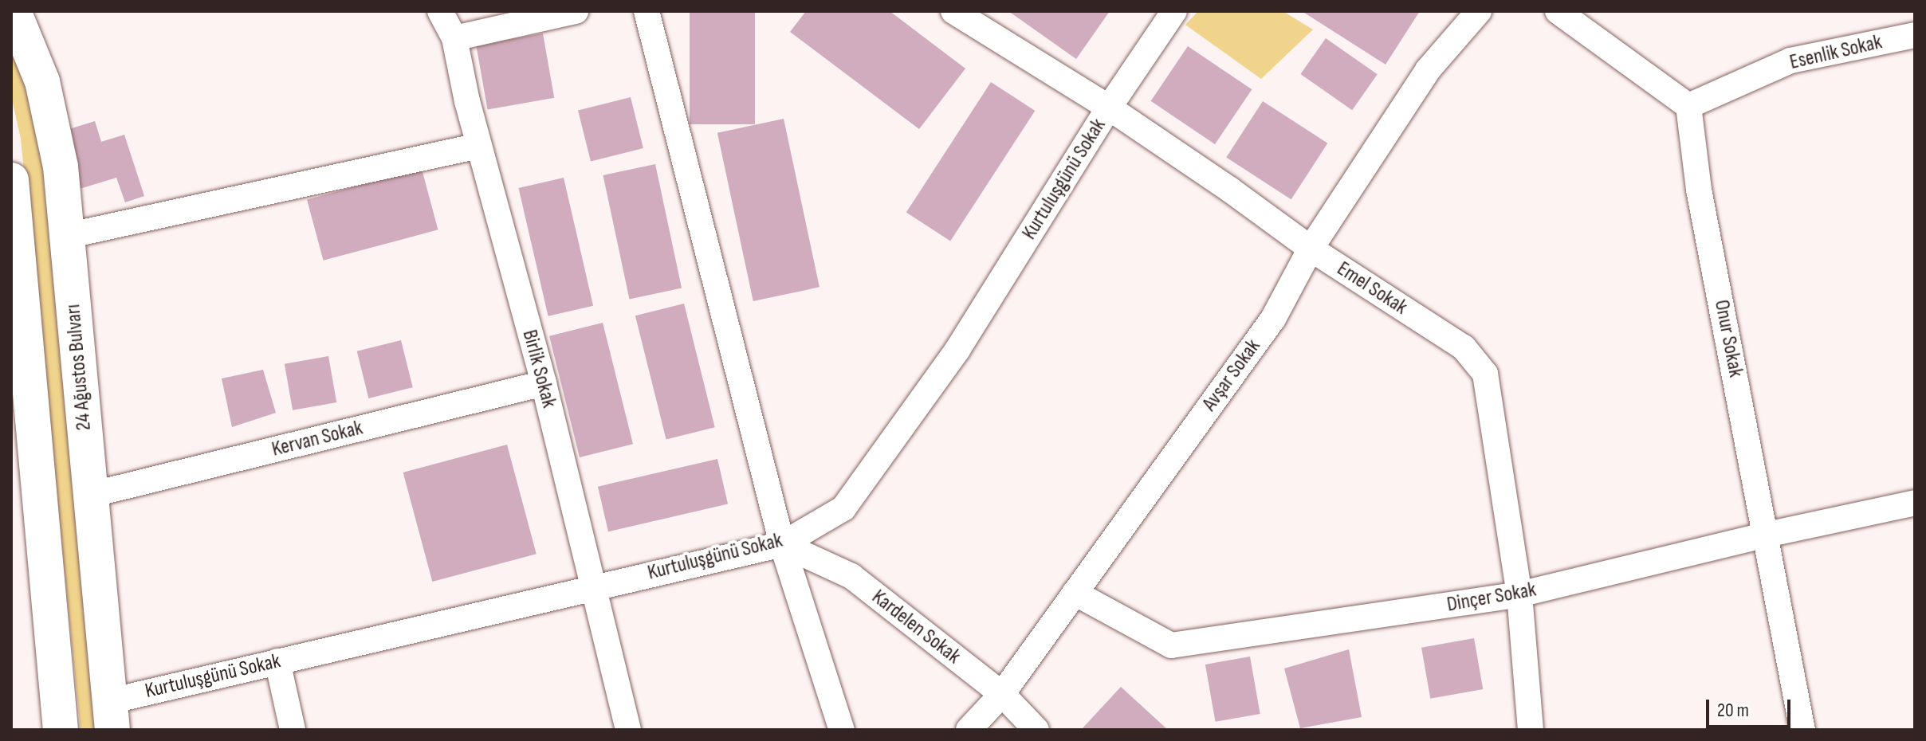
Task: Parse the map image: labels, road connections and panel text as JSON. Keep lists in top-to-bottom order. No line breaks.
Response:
{"streets":{"main road":["24 Ağustos Bulvarı"],"street":["Esenlik Sokak","Kurtuluşgünü Sokak","Emel Sokak","Onur Sokak","Birlik Sokak","Avşar Sokak","Kervan Sokak","Dinçer Sokak","Kardelen Sokak"]},"crossings":[["Esenlik Sokak","Onur Sokak"],["Kurtuluşgünü Sokak","Emel Sokak"],["Kurtuluşgünü Sokak","24 Ağustos Bulvarı"],["Kurtuluşgünü Sokak","Birlik Sokak"],["Kurtuluşgünü Sokak","Kardelen Sokak"],["Emel Sokak","Avşar Sokak"],["Emel Sokak","Dinçer Sokak"],["Onur Sokak","Dinçer Sokak"],["24 Ağustos Bulvarı","Kervan Sokak"],["Birlik Sokak","Kervan Sokak"],["Avşar Sokak","Dinçer Sokak"],["Avşar Sokak","Kardelen Sokak"]],"scale_bar":"20 m"}
